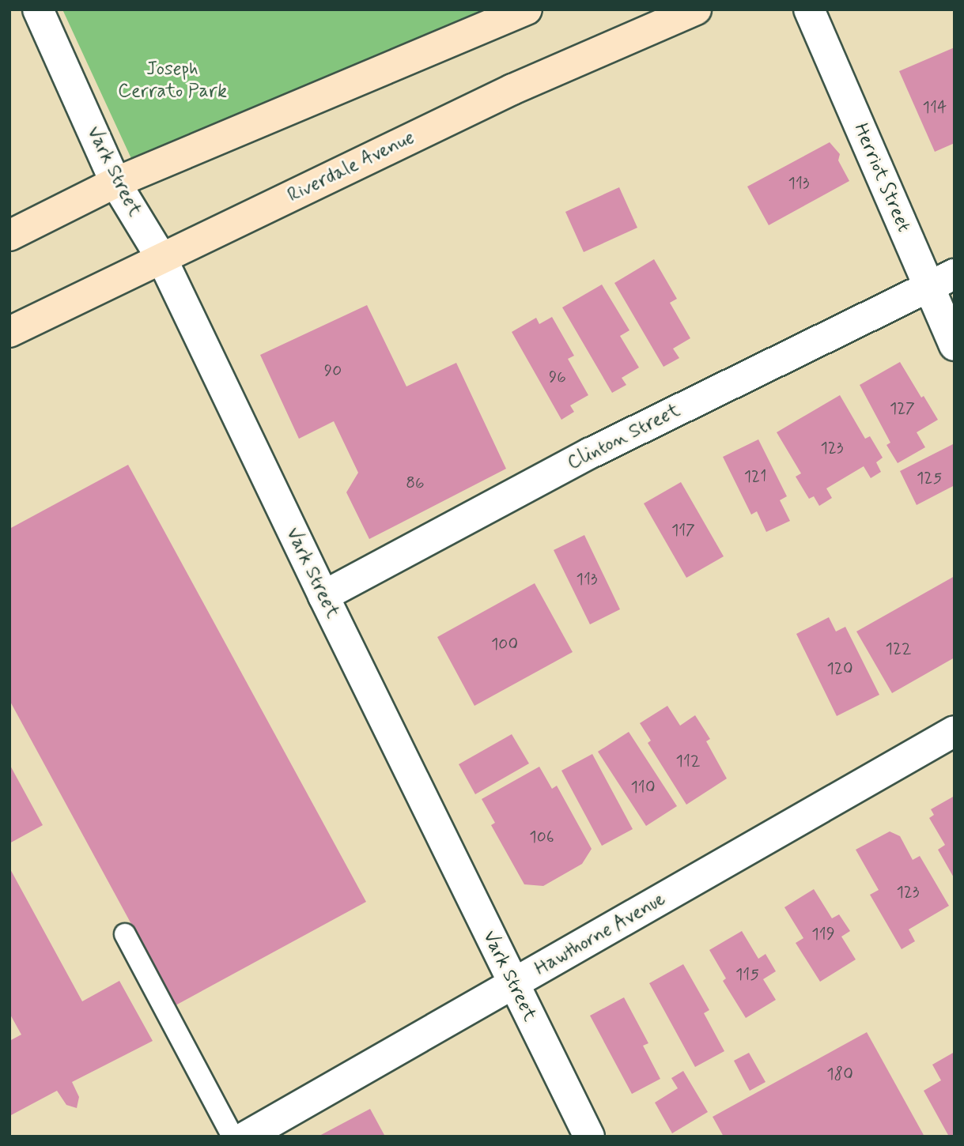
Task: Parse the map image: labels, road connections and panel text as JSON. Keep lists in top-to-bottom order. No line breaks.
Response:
{"streets":{"main road":["Riverdale Avenue"],"street":["Vark Street","Herriot Street","Clinton Street","Hawthorne Avenue"]},"crossings":[["Riverdale Avenue","Vark Street"],["Vark Street","Clinton Street"],["Vark Street","Hawthorne Avenue"],["Herriot Street","Clinton Street"]],"parks":["Joseph Cerrato Park"],"house_numbers":["114","113","90","96","127","123","121","125","86","117","113","100","122","120","112","110","106","123","119","115","180"]}
